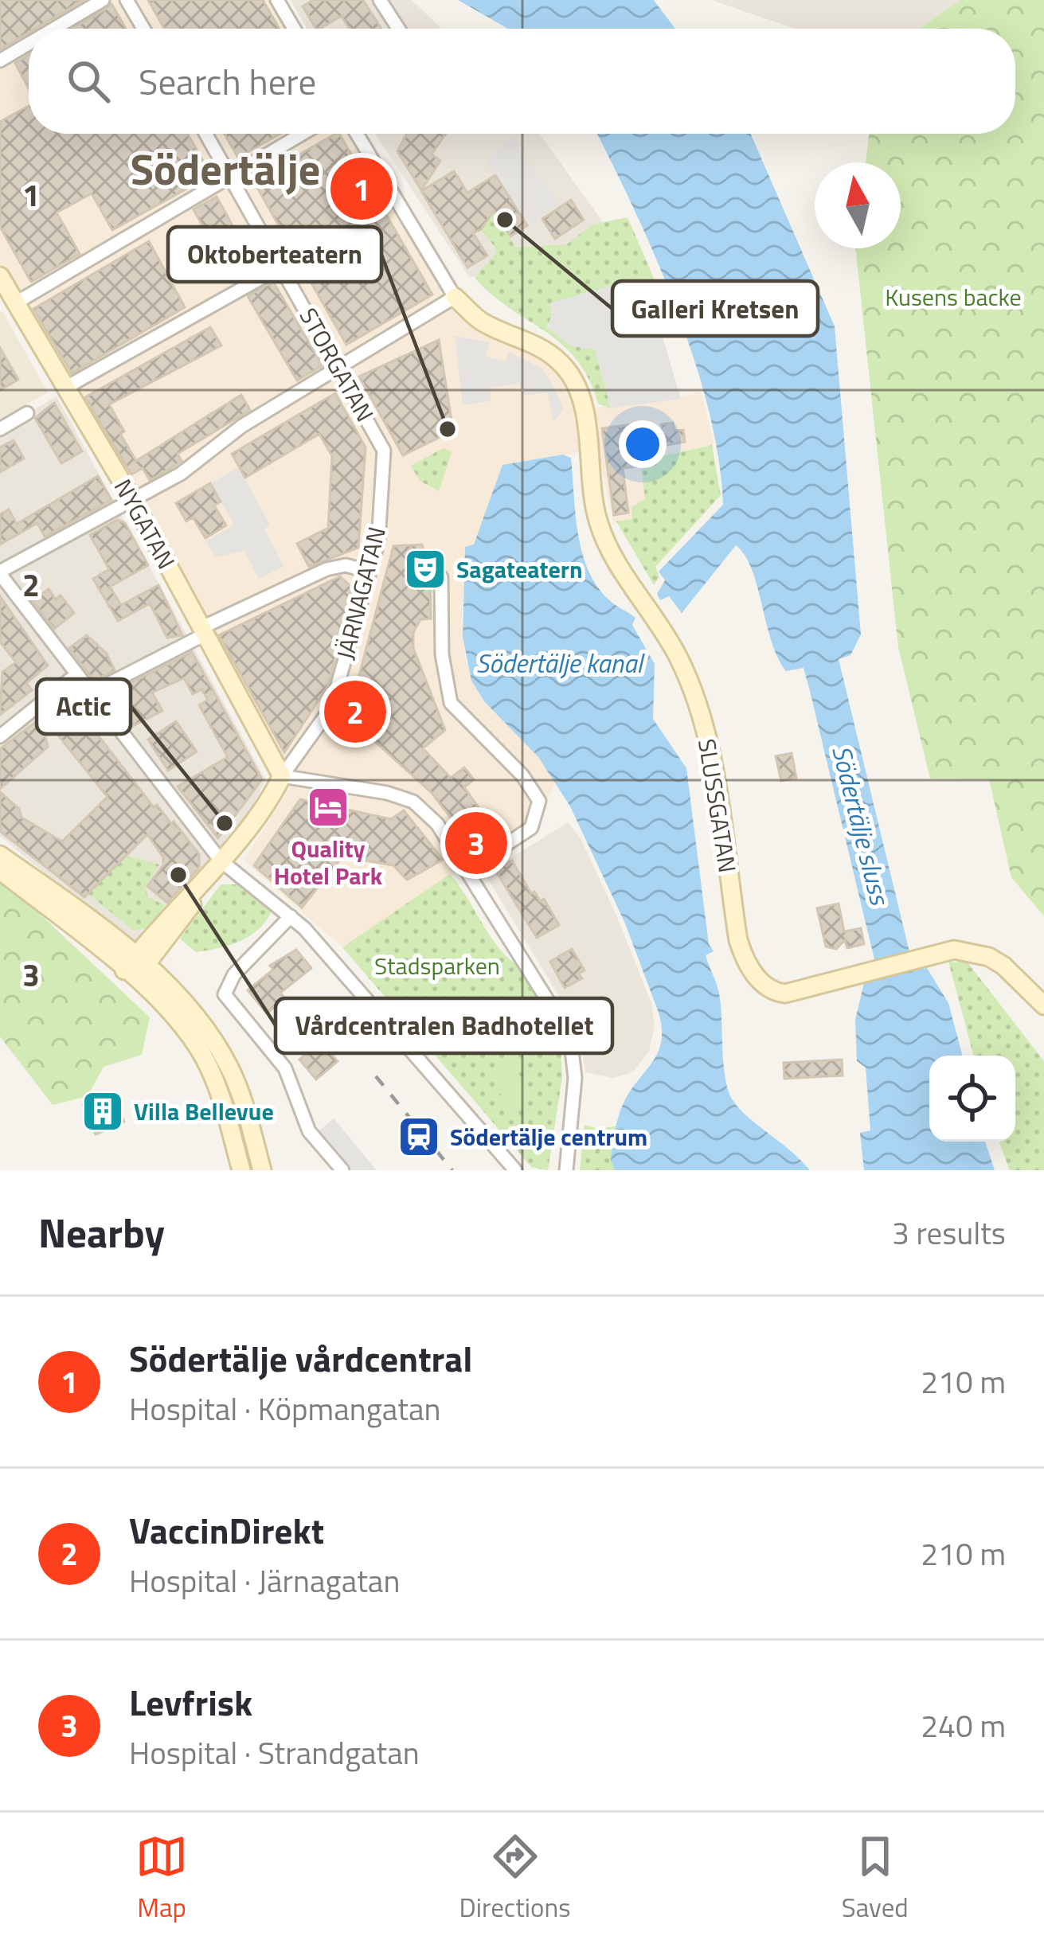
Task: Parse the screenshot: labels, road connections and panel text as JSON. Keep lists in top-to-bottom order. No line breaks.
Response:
{"streets":{"street":["STORGATAN","NYGATAN","JÄRNAGATAN","SLUSSGATAN"]},"crossings":[["STORGATAN","JÄRNAGATAN"],["NYGATAN","JÄRNAGATAN"]],"districts":["Södertälje"],"water":["Södertälje kanal","Södertälje sluss"],"parks":["Kusens backe","Stadsparken"],"places":{"other":["Galleri Kretsen","Oktoberteatern","Actic","Vårdcentralen Badhotellet"],"theatre":["Sagateatern"],"hotel":["Quality Hotel Park"],"building":["Villa Bellevue"],"station":["Södertälje centrum"]},"north":"top","page":{"search":"Search here","pins":["1","2","3"],"heading":["Nearby","3 results"],"list":[{"mark":"1","name":"Södertälje vårdcentral","note":"Hospital · Köpmangatan","value":"210 m"},{"mark":"2","name":"VaccinDirekt","note":"Hospital · Järnagatan","value":"210 m"},{"mark":"3","name":"Levfrisk","note":"Hospital · Strandgatan","value":"240 m"}],"nav":["Map","Directions","Saved"]},"grid":{"rows":["1","2","3"]}}
